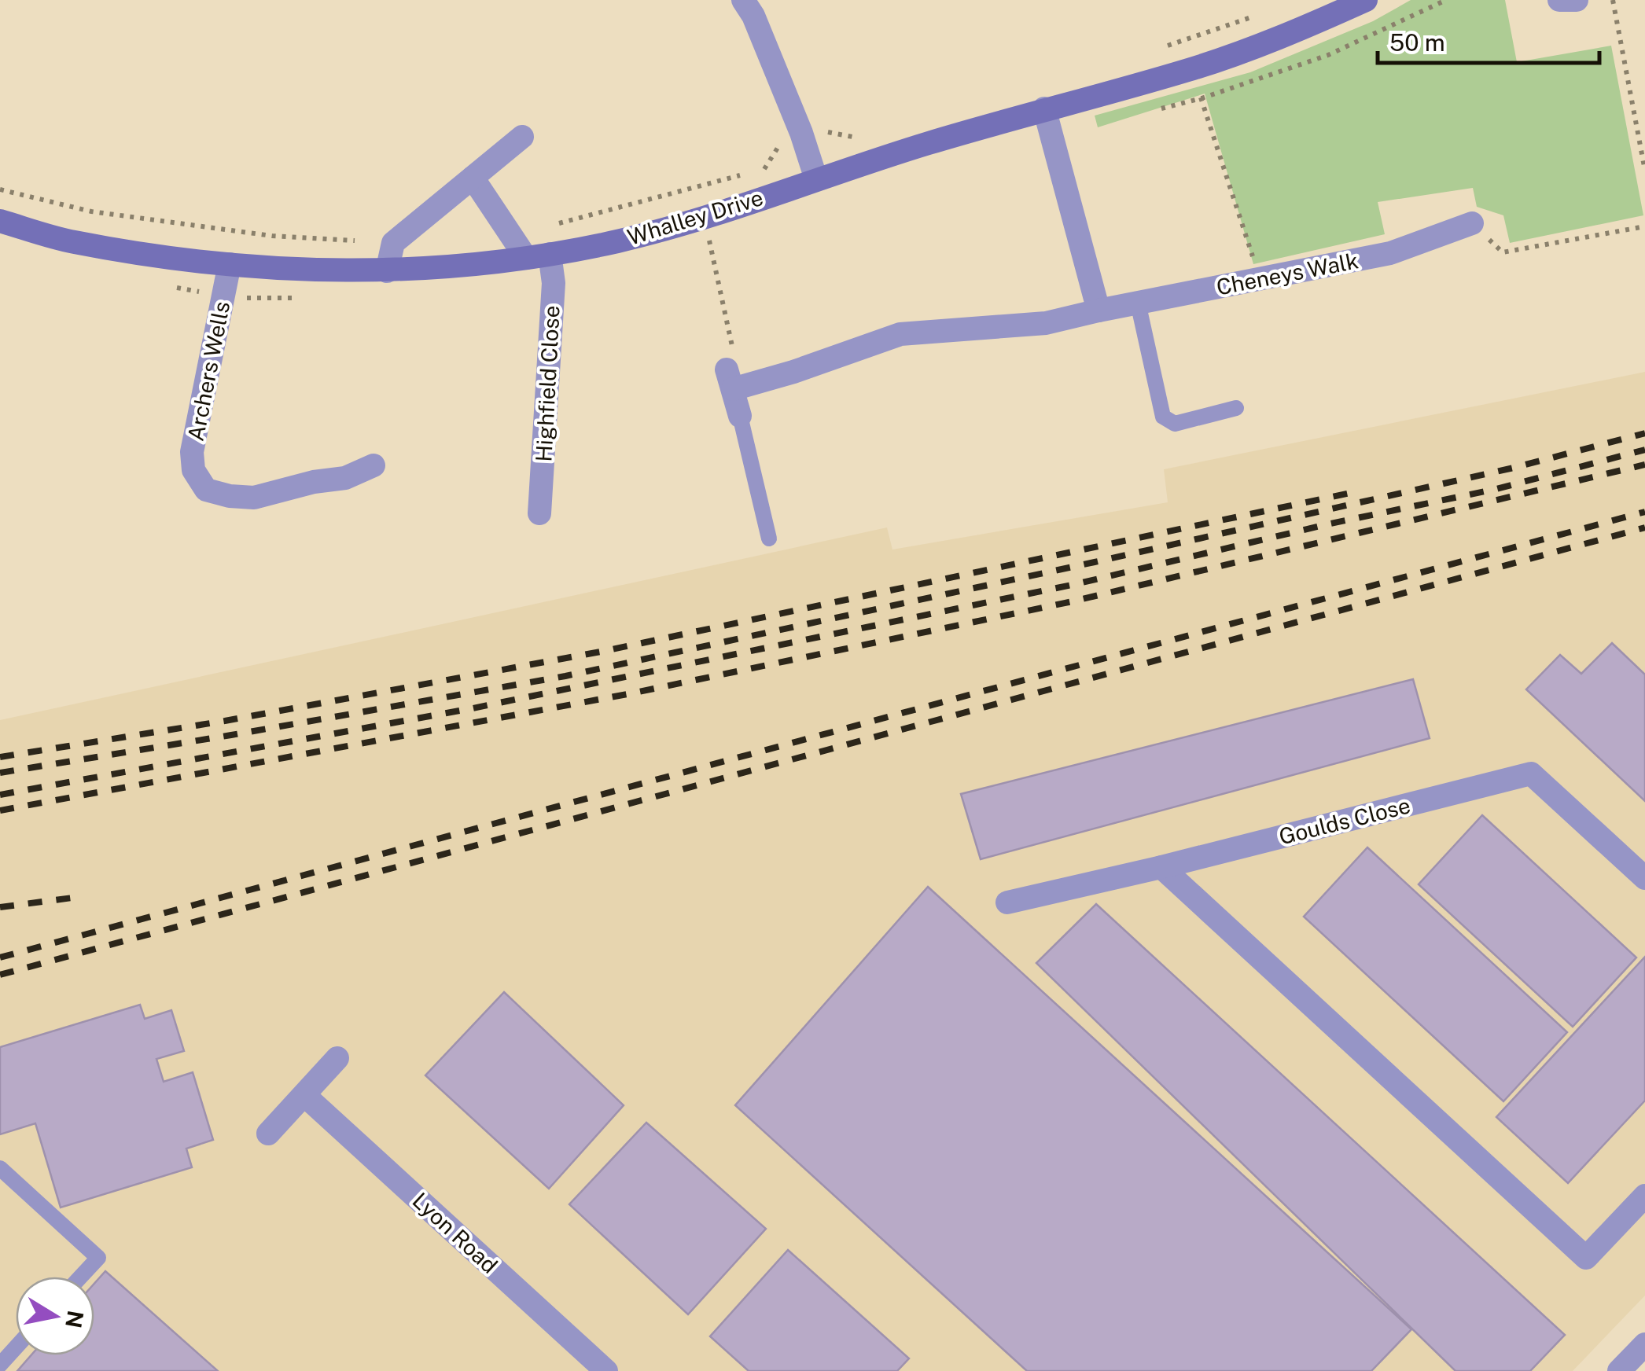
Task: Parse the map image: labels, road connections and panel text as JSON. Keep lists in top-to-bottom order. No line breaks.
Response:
{"streets":{"street":["Whalley Drive","Cheneys Walk","Archers Wells","Highfield Close","Goulds Close","Lyon Road"]},"crossings":[["Whalley Drive","Archers Wells"],["Whalley Drive","Highfield Close"]],"scale_bar":"50 m","north":"right"}
